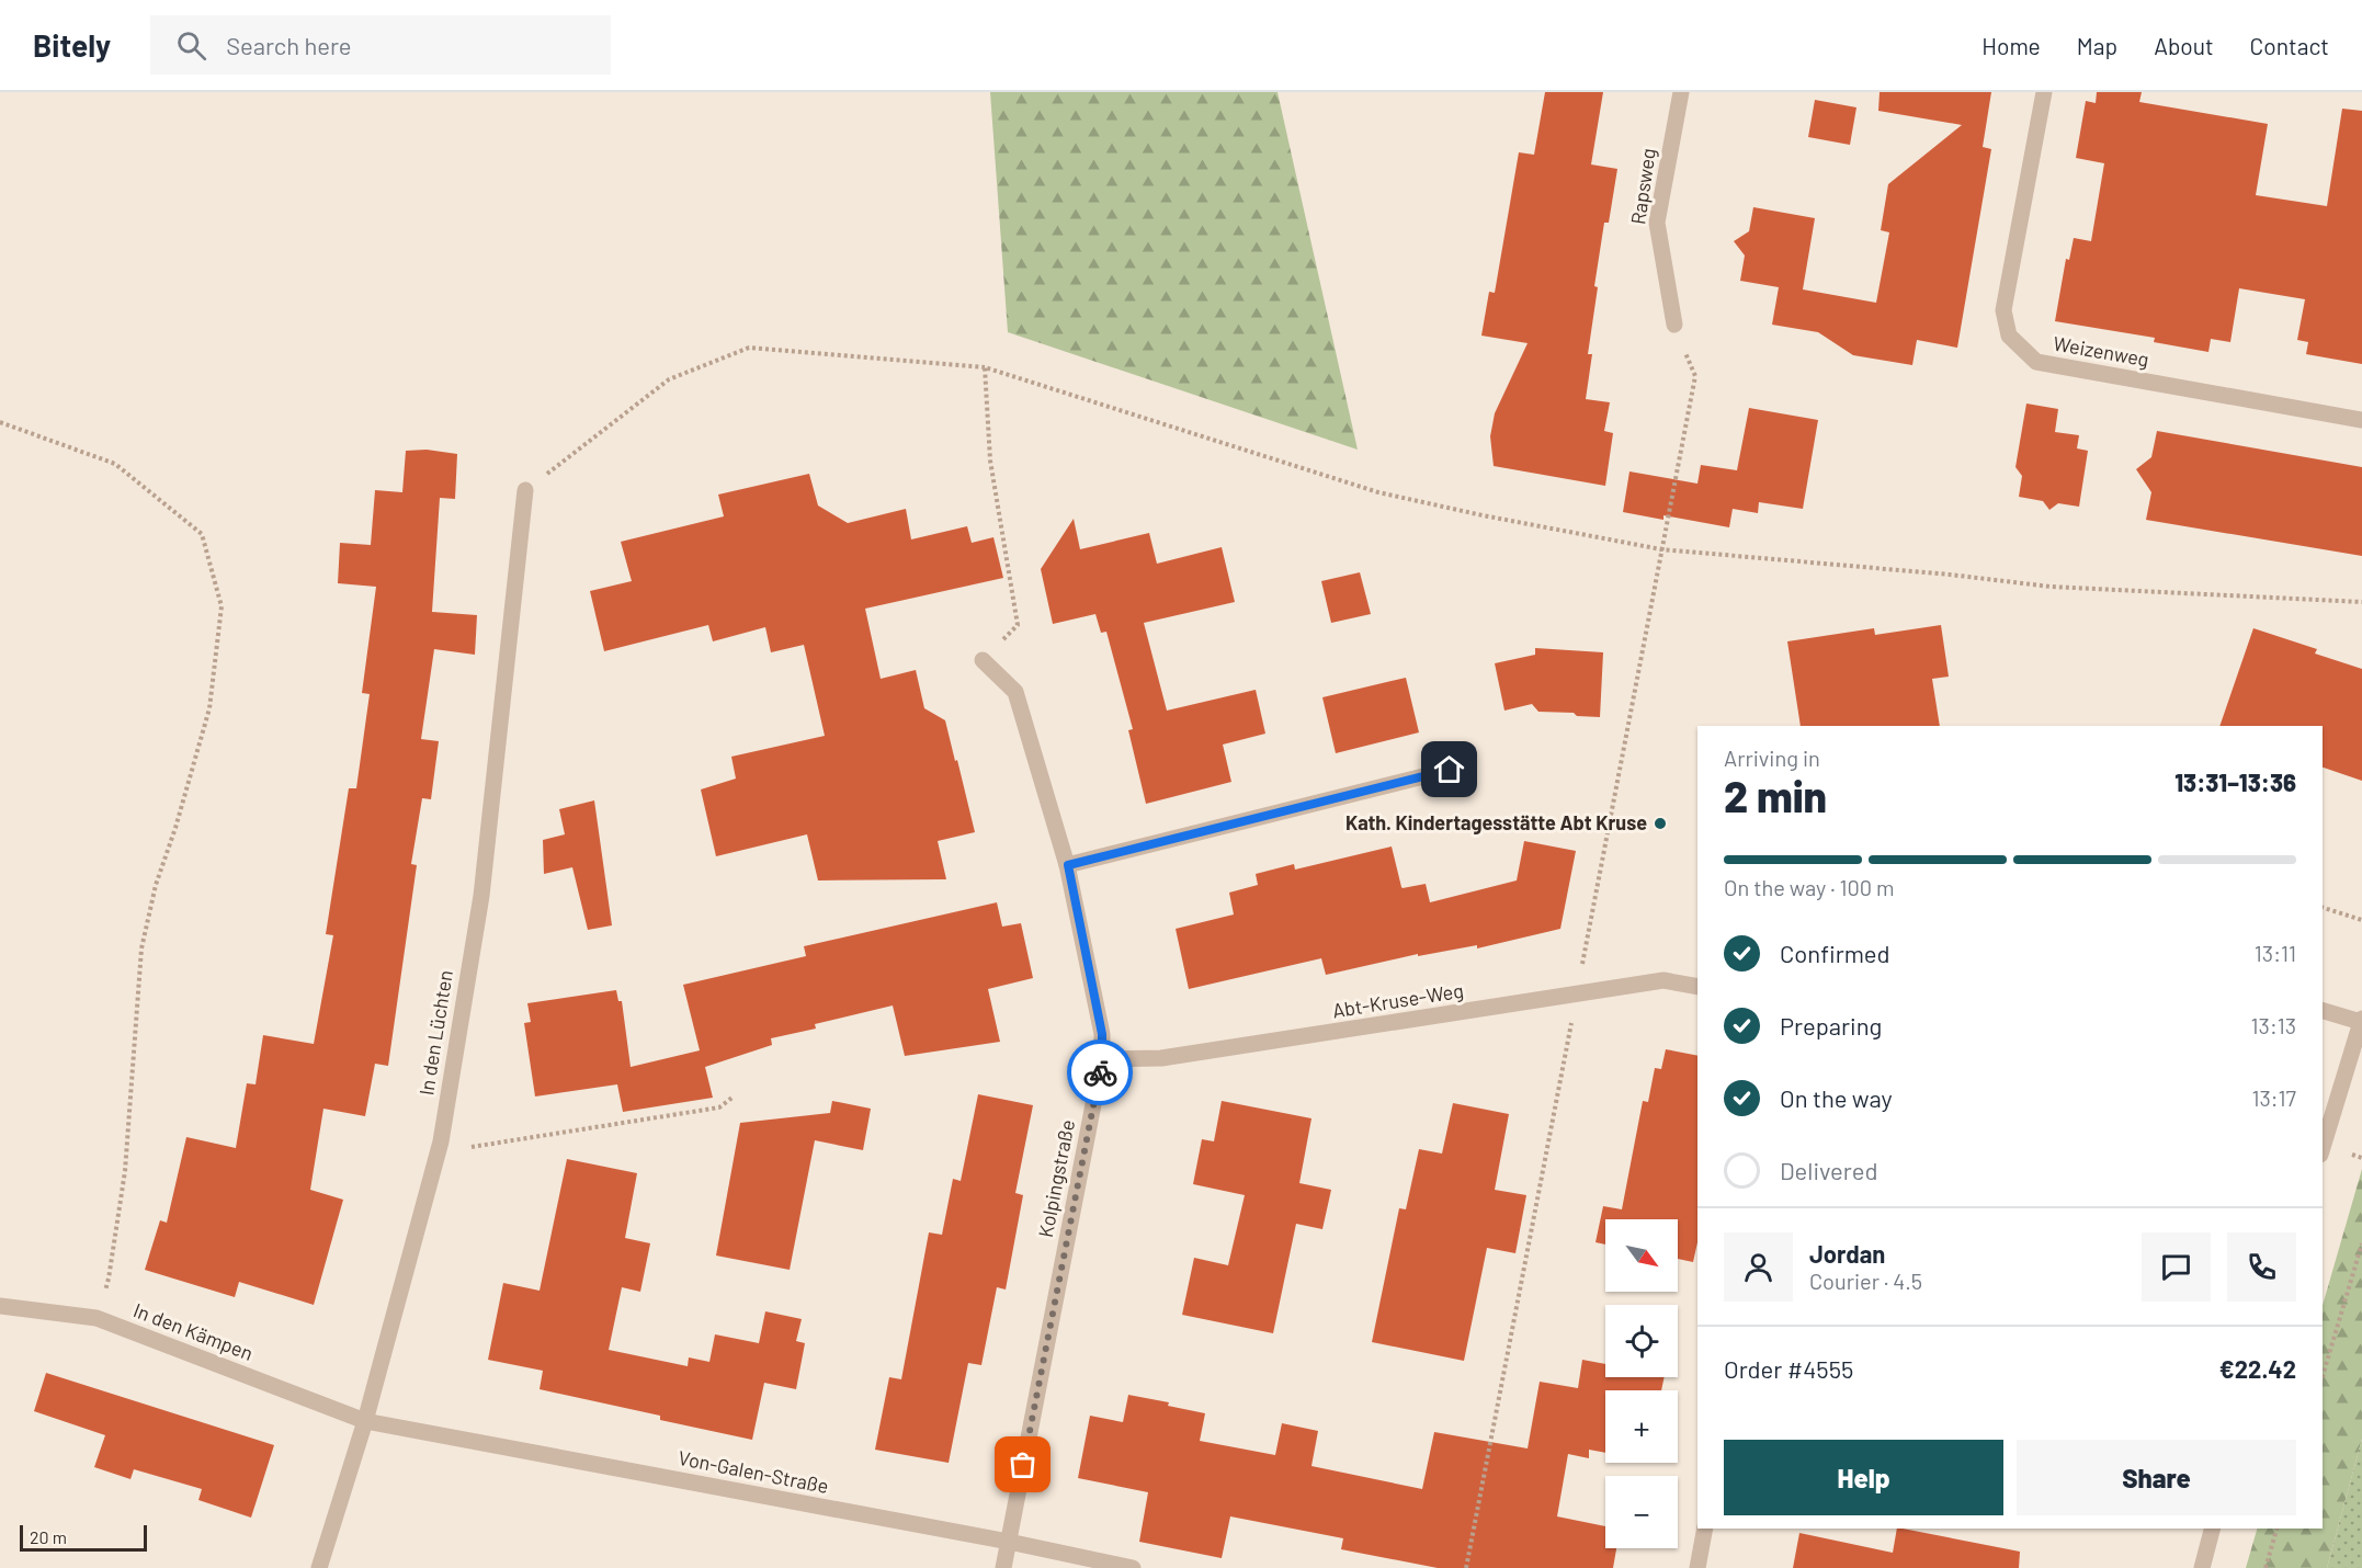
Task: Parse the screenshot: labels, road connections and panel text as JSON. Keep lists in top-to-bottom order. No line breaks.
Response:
{"streets":{"street":["Rapsweg","Weizenweg","Abt-Kruse-Weg","In den Lüchten","Kolpingstraße","In den Kämpen","Von-Galen-Straße"]},"crossings":[["Abt-Kruse-Weg","Kolpingstraße"],["In den Lüchten","In den Kämpen"],["In den Lüchten","Von-Galen-Straße"],["Kolpingstraße","Von-Galen-Straße"],["In den Kämpen","Von-Galen-Straße"]],"places":["Kath. Kindertagesstätte Abt Kruse"],"scale_bar":"20 m","north":"bottom right","page":{"header":"Bitely","search":"Search here","nav":["Home","Map","About","Contact"],"heading":["2 min","Arriving in","13:31–13:36"],"panel":["Jordan","Courier · 4.5","Order #4555","€22.42"],"bar":"On the way · 100 m","list":[["Confirmed","13:11"],["Preparing","13:13"],["On the way","13:17"],"Delivered"],"map_buttons":["+","−"],"buttons":["Help","Share"],"scale":"20 m"}}
